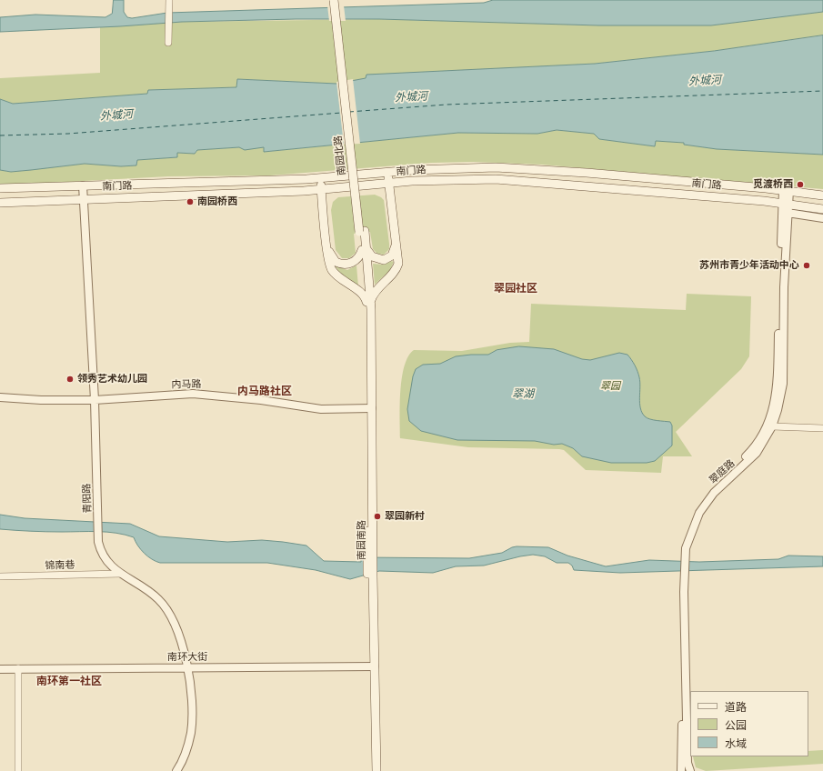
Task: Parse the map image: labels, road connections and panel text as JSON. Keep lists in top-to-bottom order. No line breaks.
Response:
{"streets":{"main road":["南园北路","南门路","南园南路"],"street":["内马路","翠庭路","青阳路","锦南巷","南环大街"]},"crossings":[["南园北路","南园南路"],["南门路","翠庭路"],["南门路","青阳路"],["内马路","青阳路"],["内马路","南园南路"],["青阳路","锦南巷"],["青阳路","南环大街"],["南园南路","南环大街"]],"districts":["翠园社区","内马路社区","南环第一社区"],"water":["外城河","翠湖"],"parks":["翠园"],"places":["觅渡桥西","南园桥西","苏州市青少年活动中心","领秀艺术幼儿园","翠园新村"],"legend":["道路","公园","水域"]}
